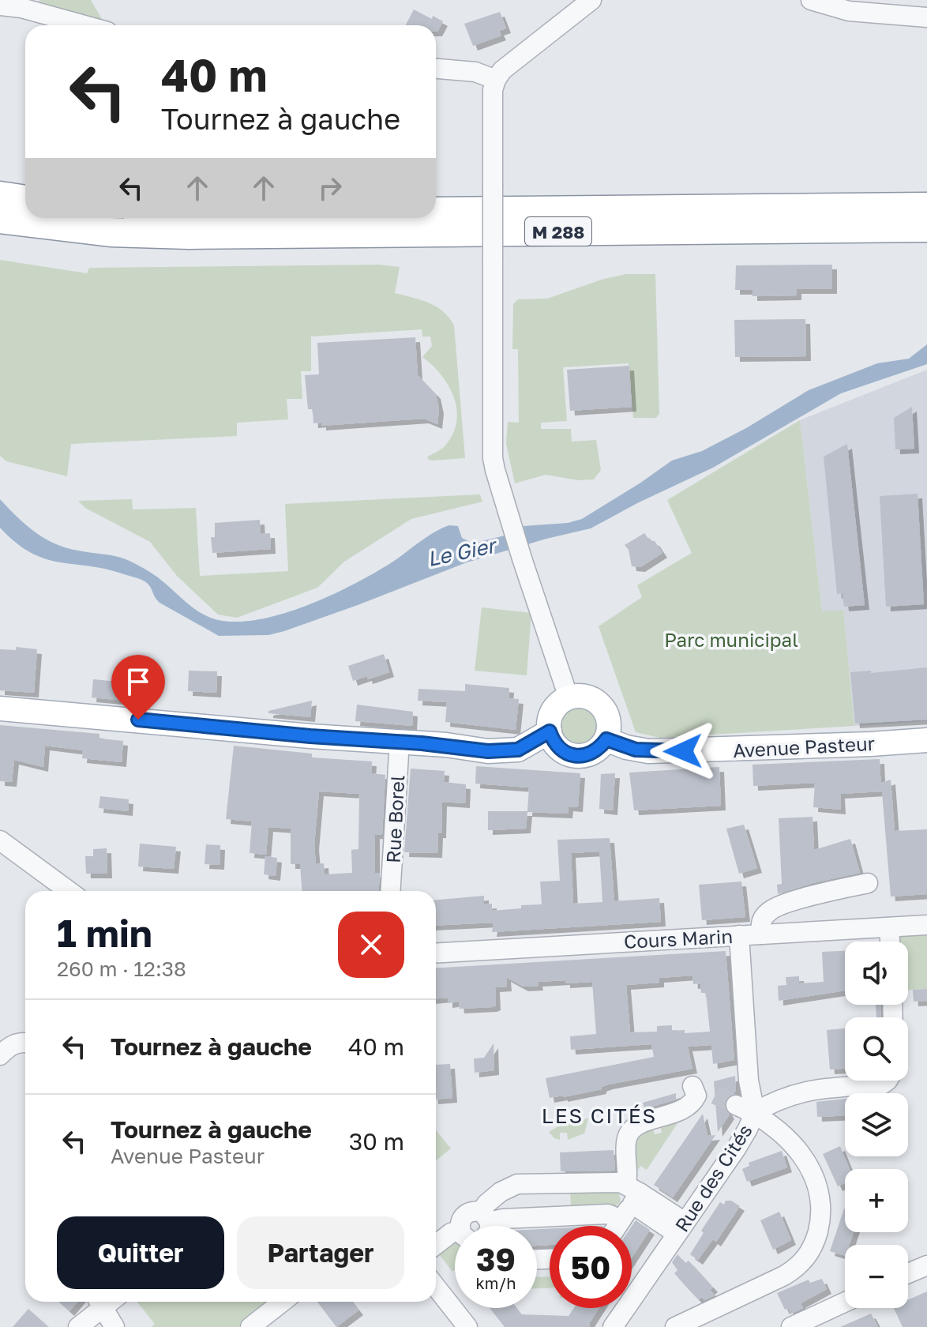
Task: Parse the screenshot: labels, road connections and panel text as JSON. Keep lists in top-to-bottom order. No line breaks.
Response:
{"streets":{"highway":["M 288"],"main road":["Avenue Pasteur"],"street":["Rue Borel","Cours Marin","Rue des Cités"]},"crossings":[["Cours Marin","Rue des Cités"]],"districts":["LES CITÉS"],"water":["Le Gier"],"parks":["Parc municipal"],"page":{"turn":["40 m","Tournez à gauche"],"heading":["1 min","260 m · 12:38"],"map_buttons":["+","−"],"list":[{"name":"Tournez à gauche","value":"40 m"},{"name":"Tournez à gauche","note":"Avenue Pasteur","value":"30 m"}],"buttons":["Quitter","Partager"],"speed":"39 km/h","limit":"50"}}
